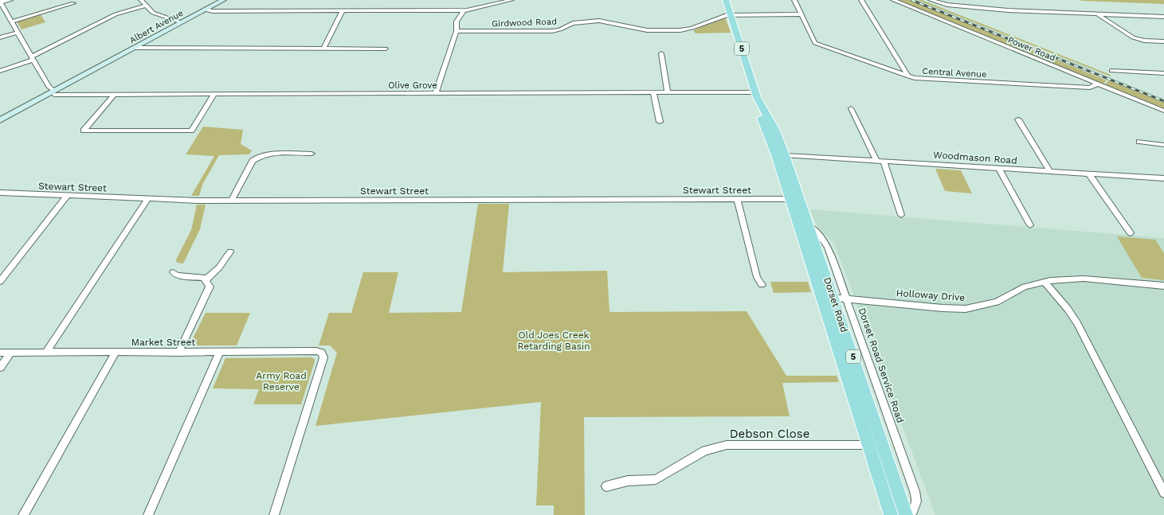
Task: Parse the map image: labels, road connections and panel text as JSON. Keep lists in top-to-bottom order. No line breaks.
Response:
{"streets":{"main road":["Albert Avenue","5","Dorset Road"],"street":["Girdwood Road","Power Road","Central Avenue","Olive Grove","Woodmason Road","Stewart Street","Holloway Drive","Market Street","Dorset Road Service Road","Debson Close"]},"crossings":[["Girdwood Road","Dorset Road"],["Albert Avenue","Olive Grove"],["Power Road","Central Avenue"],["Olive Grove","Dorset Road"],["Woodmason Road","Dorset Road"],["Stewart Street","Dorset Road"],["Holloway Drive","Dorset Road"],["Holloway Drive","Dorset Road Service Road"],["Dorset Road","Dorset Road Service Road"],["Dorset Road","Debson Close"]],"parks":["Old Joes Creek Retarding Basin","Army Road Reserve"]}
